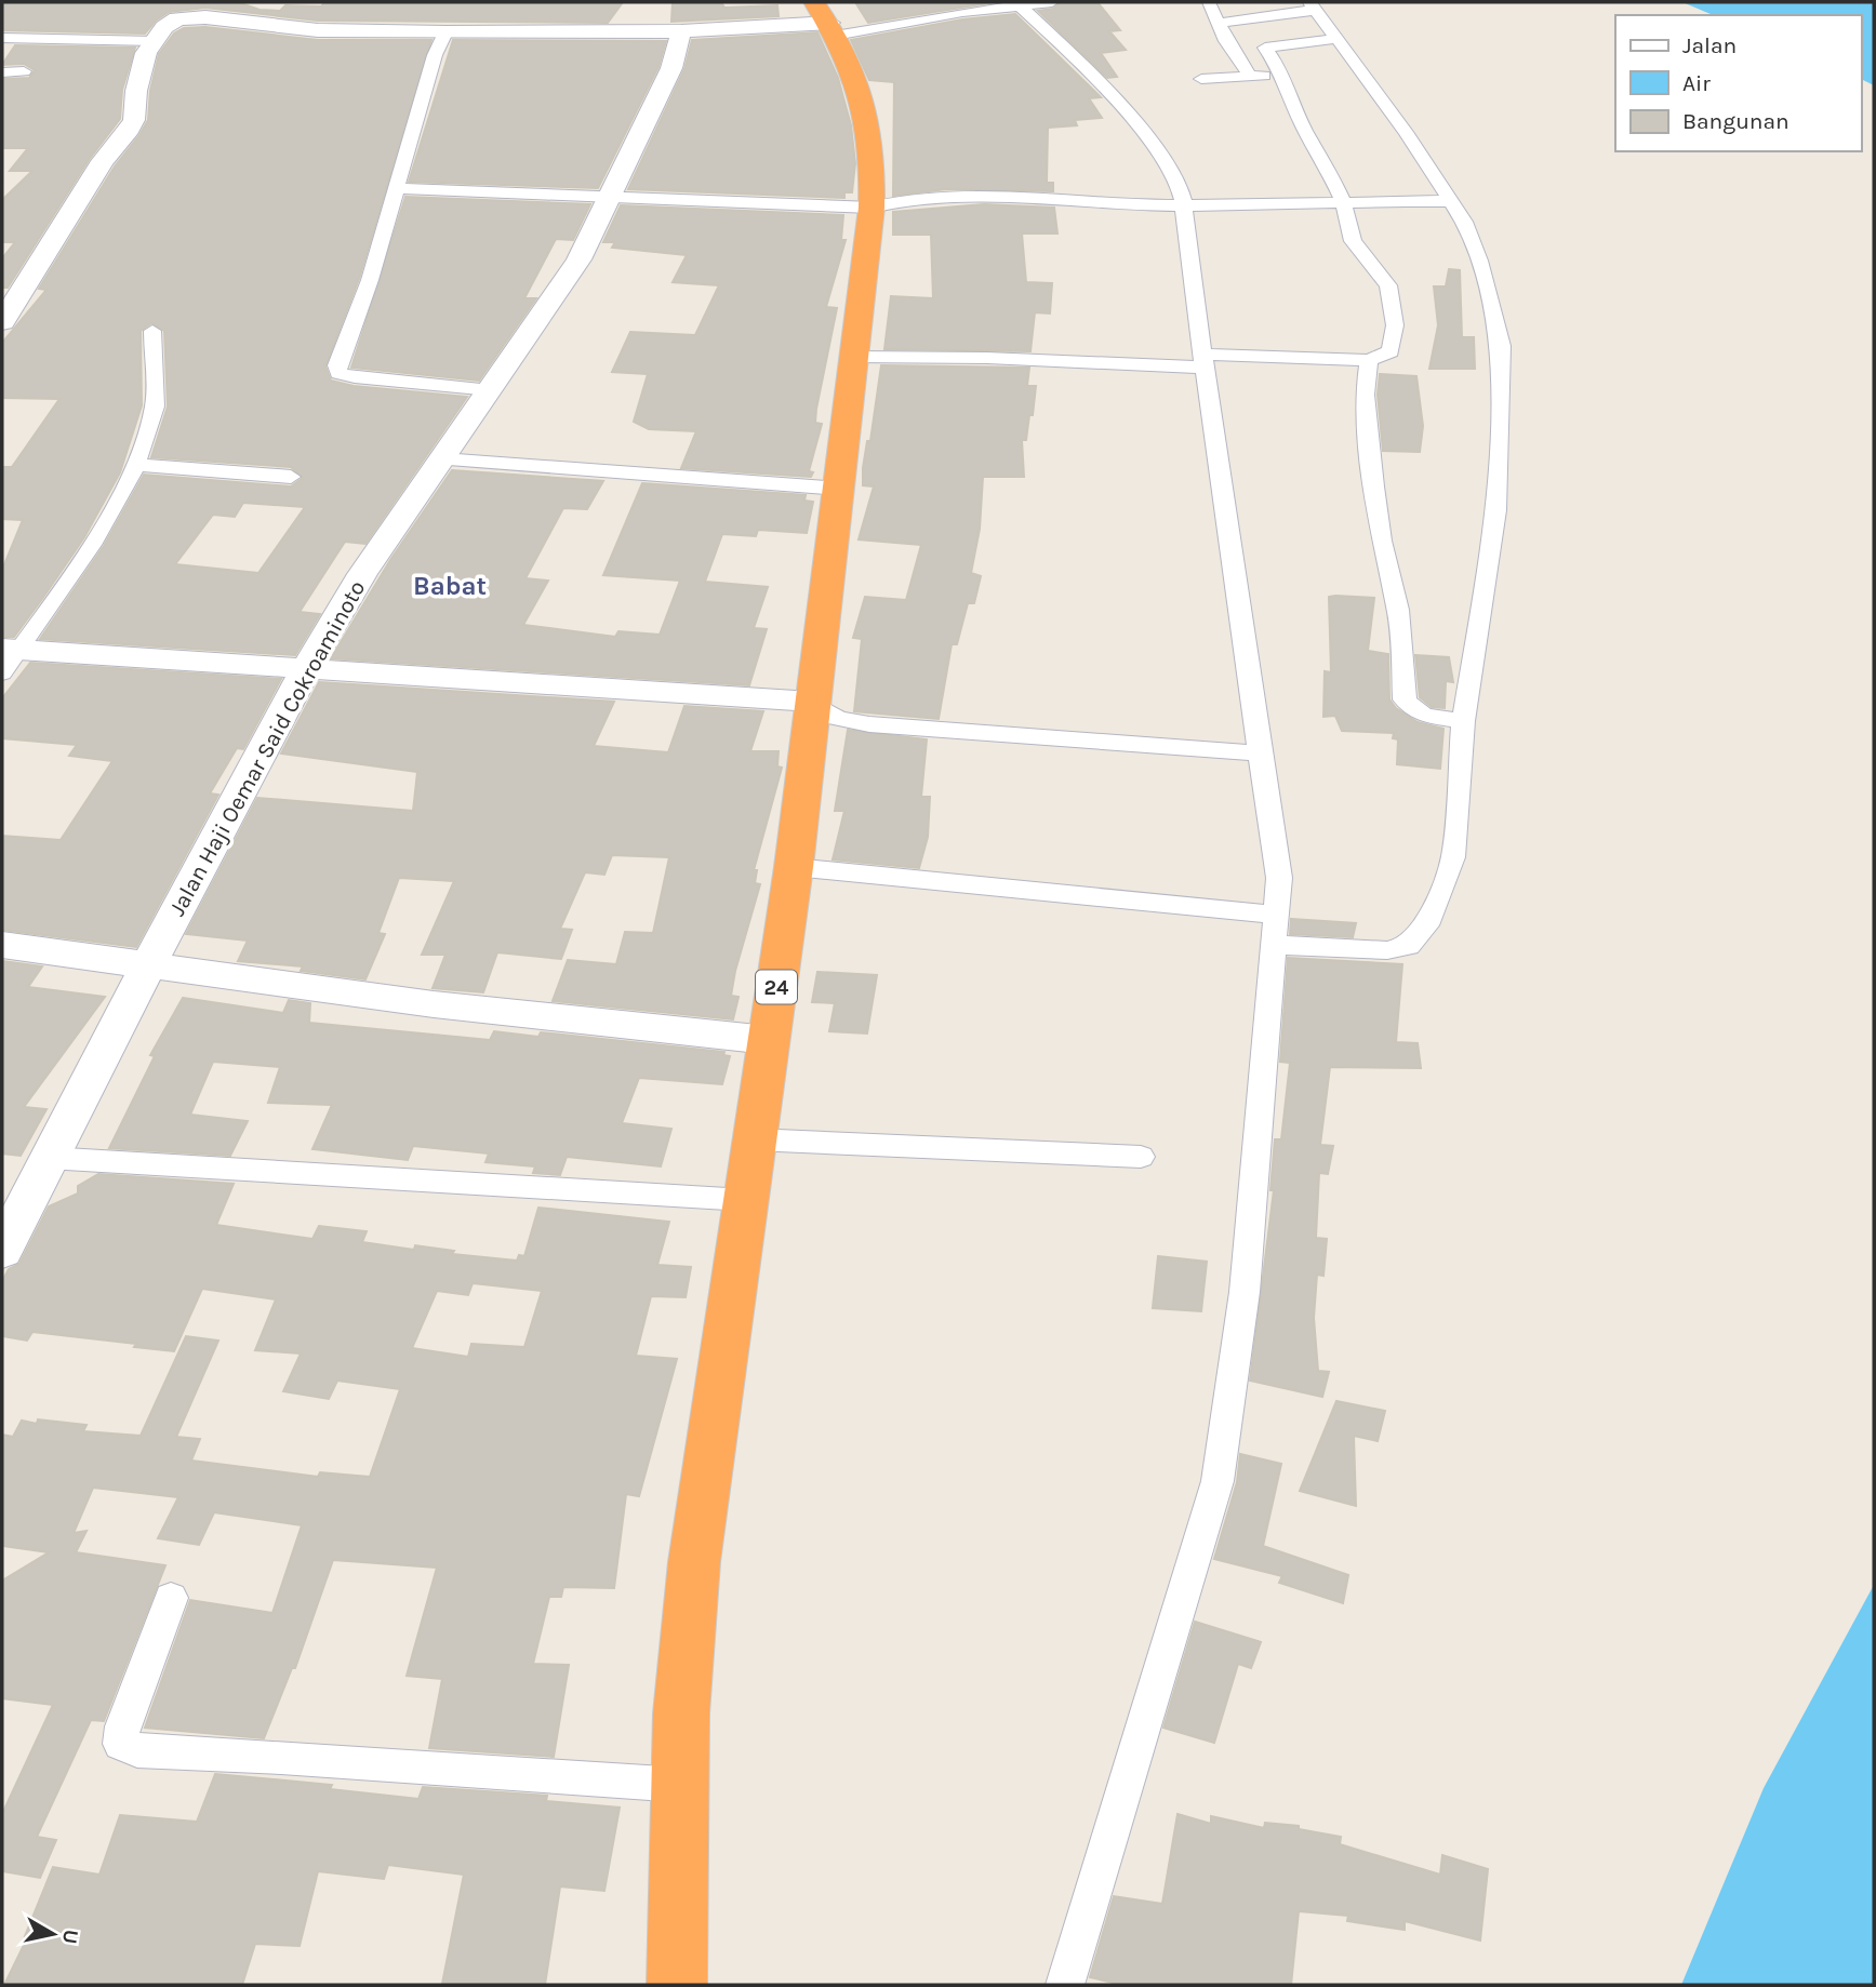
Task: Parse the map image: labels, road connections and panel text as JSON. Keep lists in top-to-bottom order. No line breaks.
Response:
{"streets":{"highway":["24"],"street":["Jalan Haji Oemar Said Cokroaminoto"]},"districts":["Babat"],"legend":["Jalan","Air","Bangunan"],"north":"right"}
